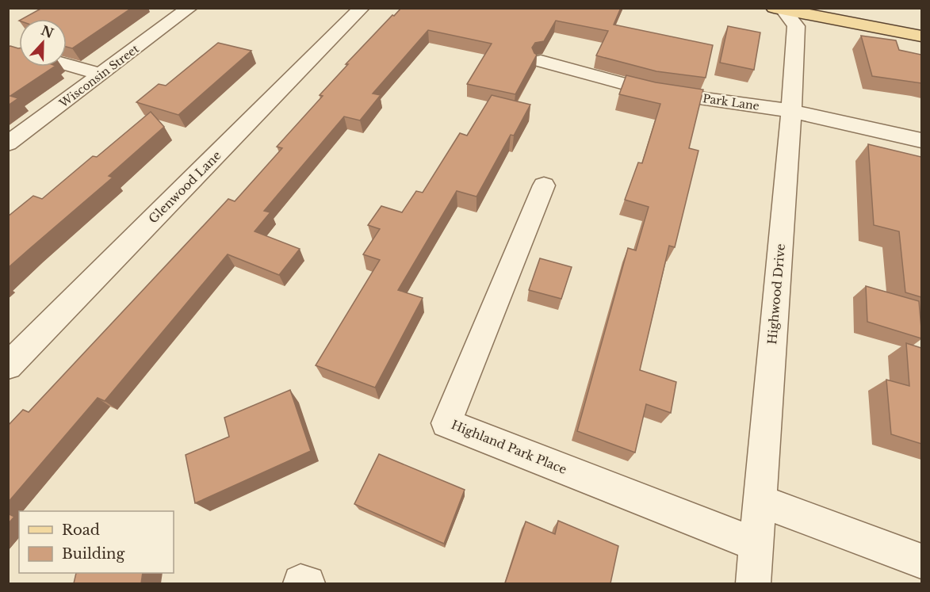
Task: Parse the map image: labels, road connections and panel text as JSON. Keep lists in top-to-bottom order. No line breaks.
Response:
{"streets":{"street":["Wisconsin Street","Park Lane","Glenwood Lane","Highwood Drive","Highland Park Place"]},"crossings":[["Park Lane","Highwood Drive"],["Highwood Drive","Highland Park Place"]],"legend":["Road","Building"],"north":"top"}
